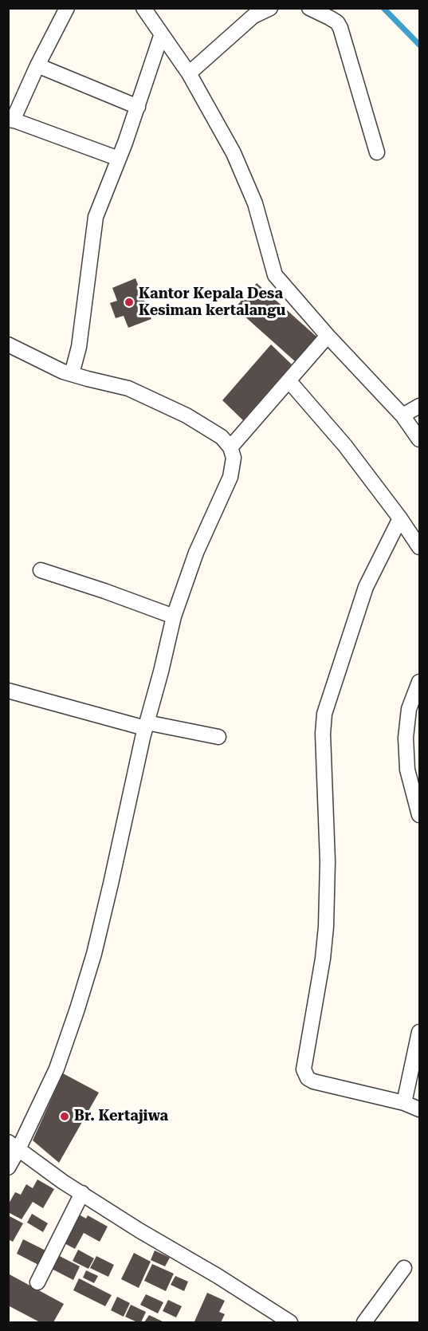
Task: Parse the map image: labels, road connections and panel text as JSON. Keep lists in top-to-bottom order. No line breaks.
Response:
{"places":["Kantor Kepala Desa Kesiman kertalangu","Br. Kertajiwa"]}
